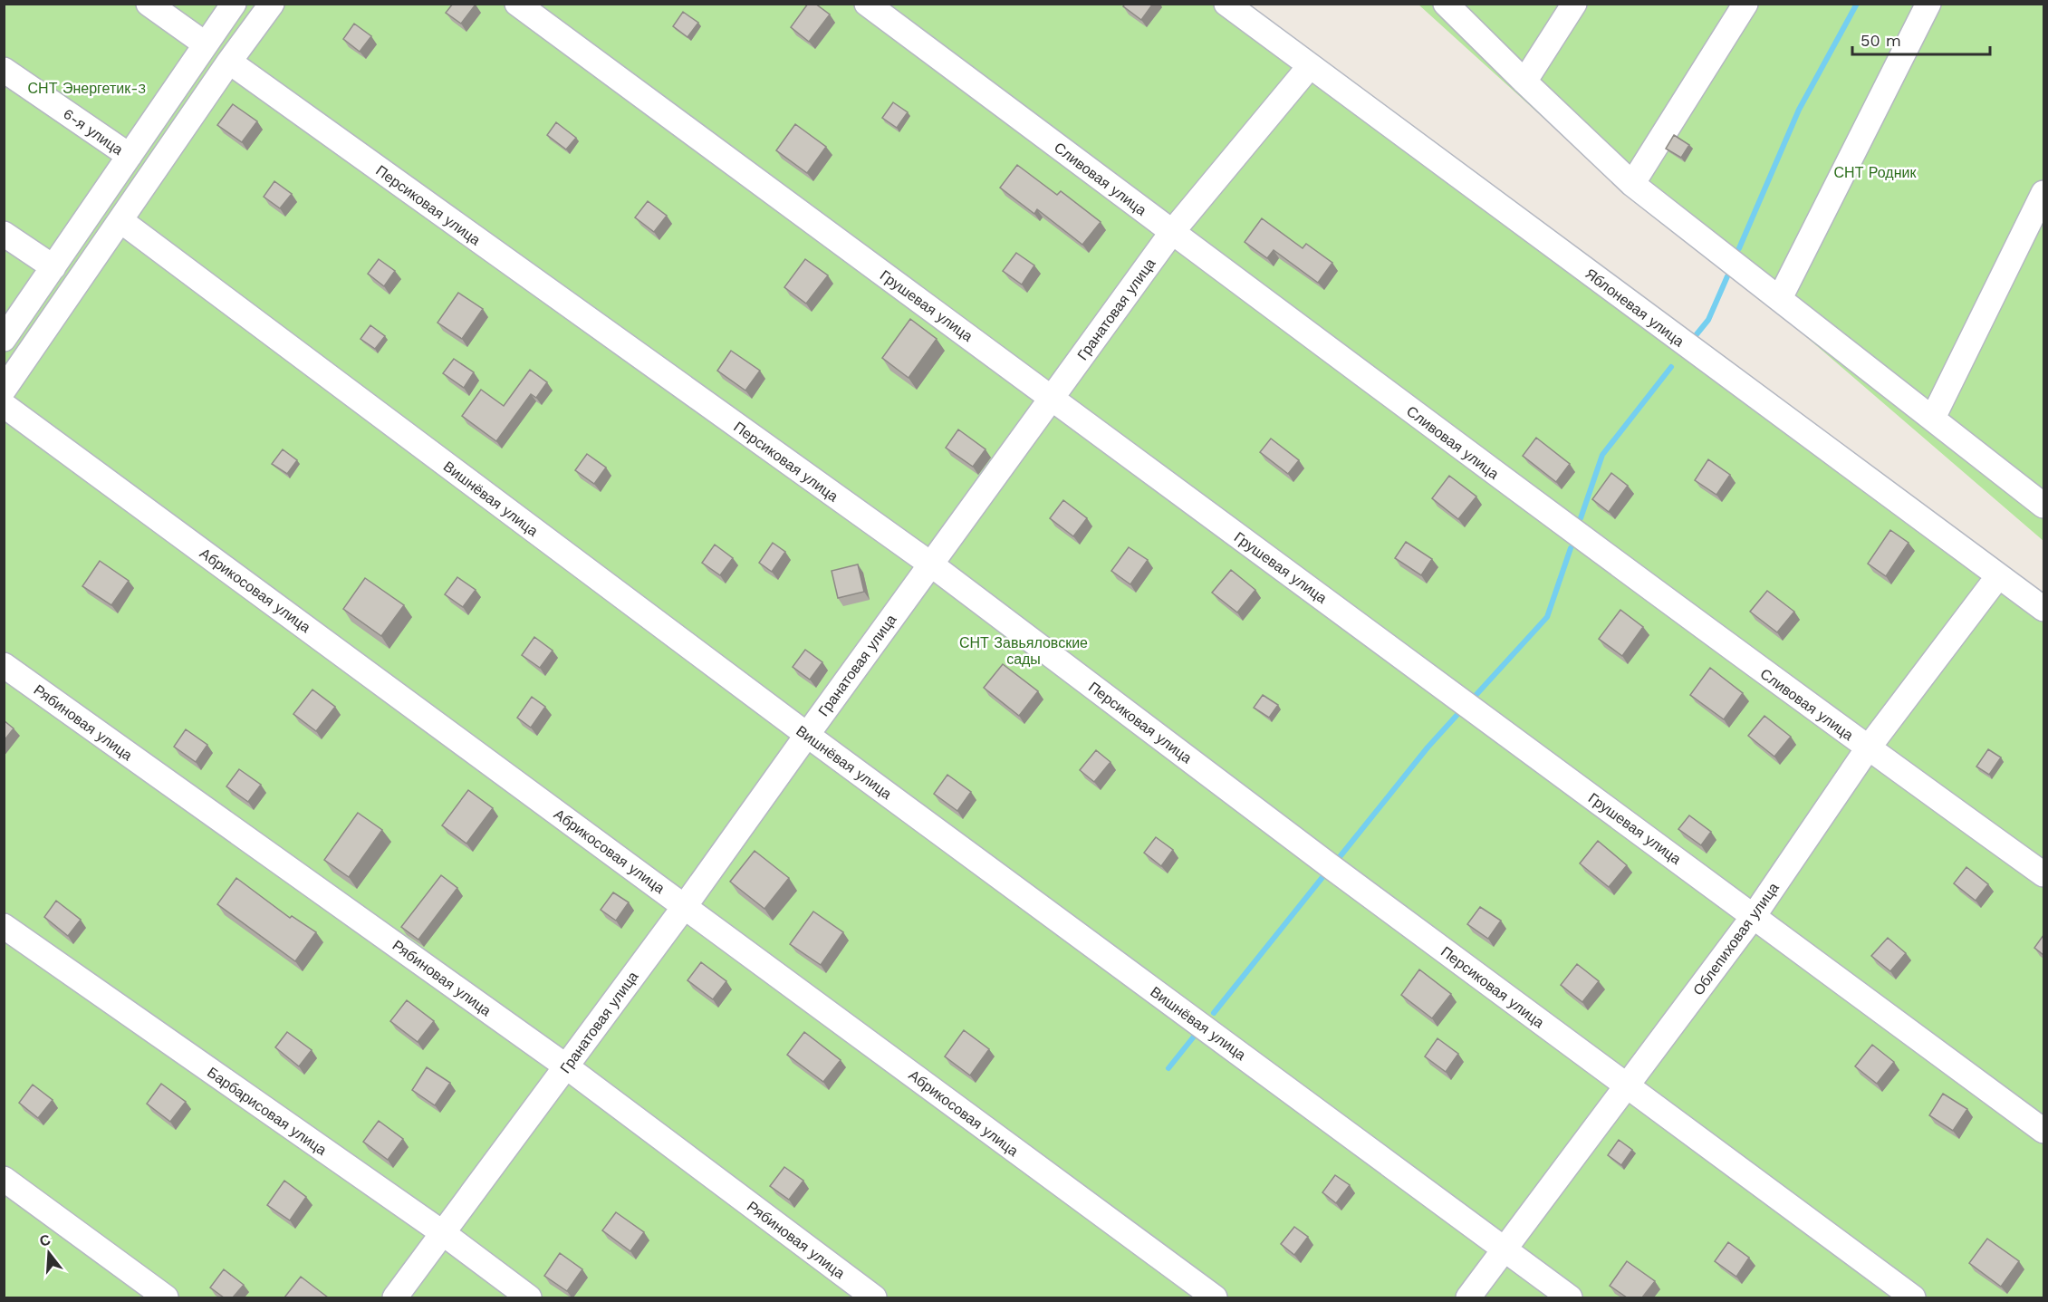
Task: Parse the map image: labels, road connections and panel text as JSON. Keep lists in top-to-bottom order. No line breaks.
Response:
{"streets":{"street":["6-я улица","Сливовая улица","Персиковая улица","Грушевая улица","Яблоневая улица","Гранатовая улица","Вишнёвая улица","Абрикосовая улица","Рябиновая улица","Облепиховая улица","Барбарисовая улица"]},"crossings":[["Сливовая улица","Гранатовая улица"],["Сливовая улица","Облепиховая улица"],["Персиковая улица","Гранатовая улица"],["Персиковая улица","Облепиховая улица"],["Грушевая улица","Гранатовая улица"],["Грушевая улица","Облепиховая улица"],["Яблоневая улица","Гранатовая улица"],["Яблоневая улица","Облепиховая улица"],["Гранатовая улица","Вишнёвая улица"],["Гранатовая улица","Абрикосовая улица"],["Гранатовая улица","Рябиновая улица"],["Гранатовая улица","Барбарисовая улица"],["Вишнёвая улица","Облепиховая улица"]],"parks":["СНТ Энергетик-3","СНТ Родник","СНТ Завьяловские сады"],"scale_bar":"50 m","north":"top"}
